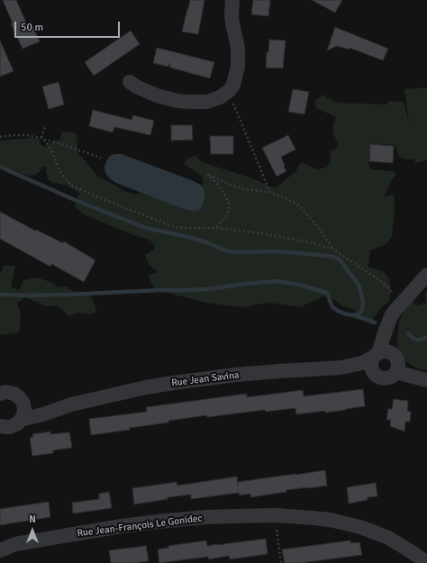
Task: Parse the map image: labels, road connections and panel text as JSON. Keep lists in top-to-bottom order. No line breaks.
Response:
{"streets":{"street":["Rue Jean Savina","Rue Jean-François Le Gonidec"]},"scale_bar":"50 m","north":"top"}
